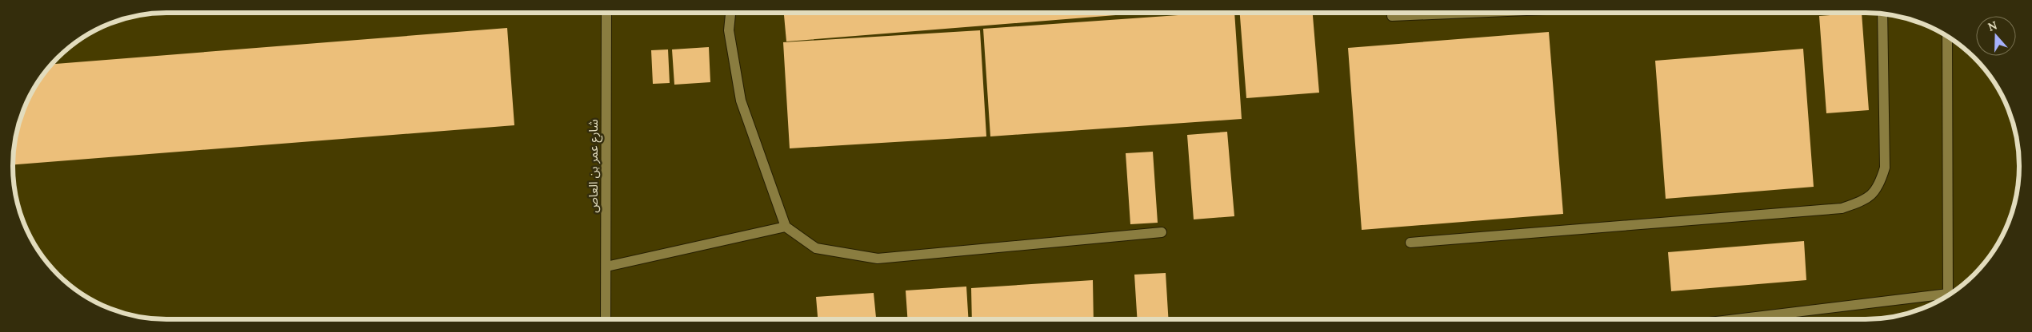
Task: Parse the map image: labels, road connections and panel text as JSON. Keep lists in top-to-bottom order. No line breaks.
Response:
{"streets":{"street":["شارع عمر بن العاص"]},"north":"top"}
